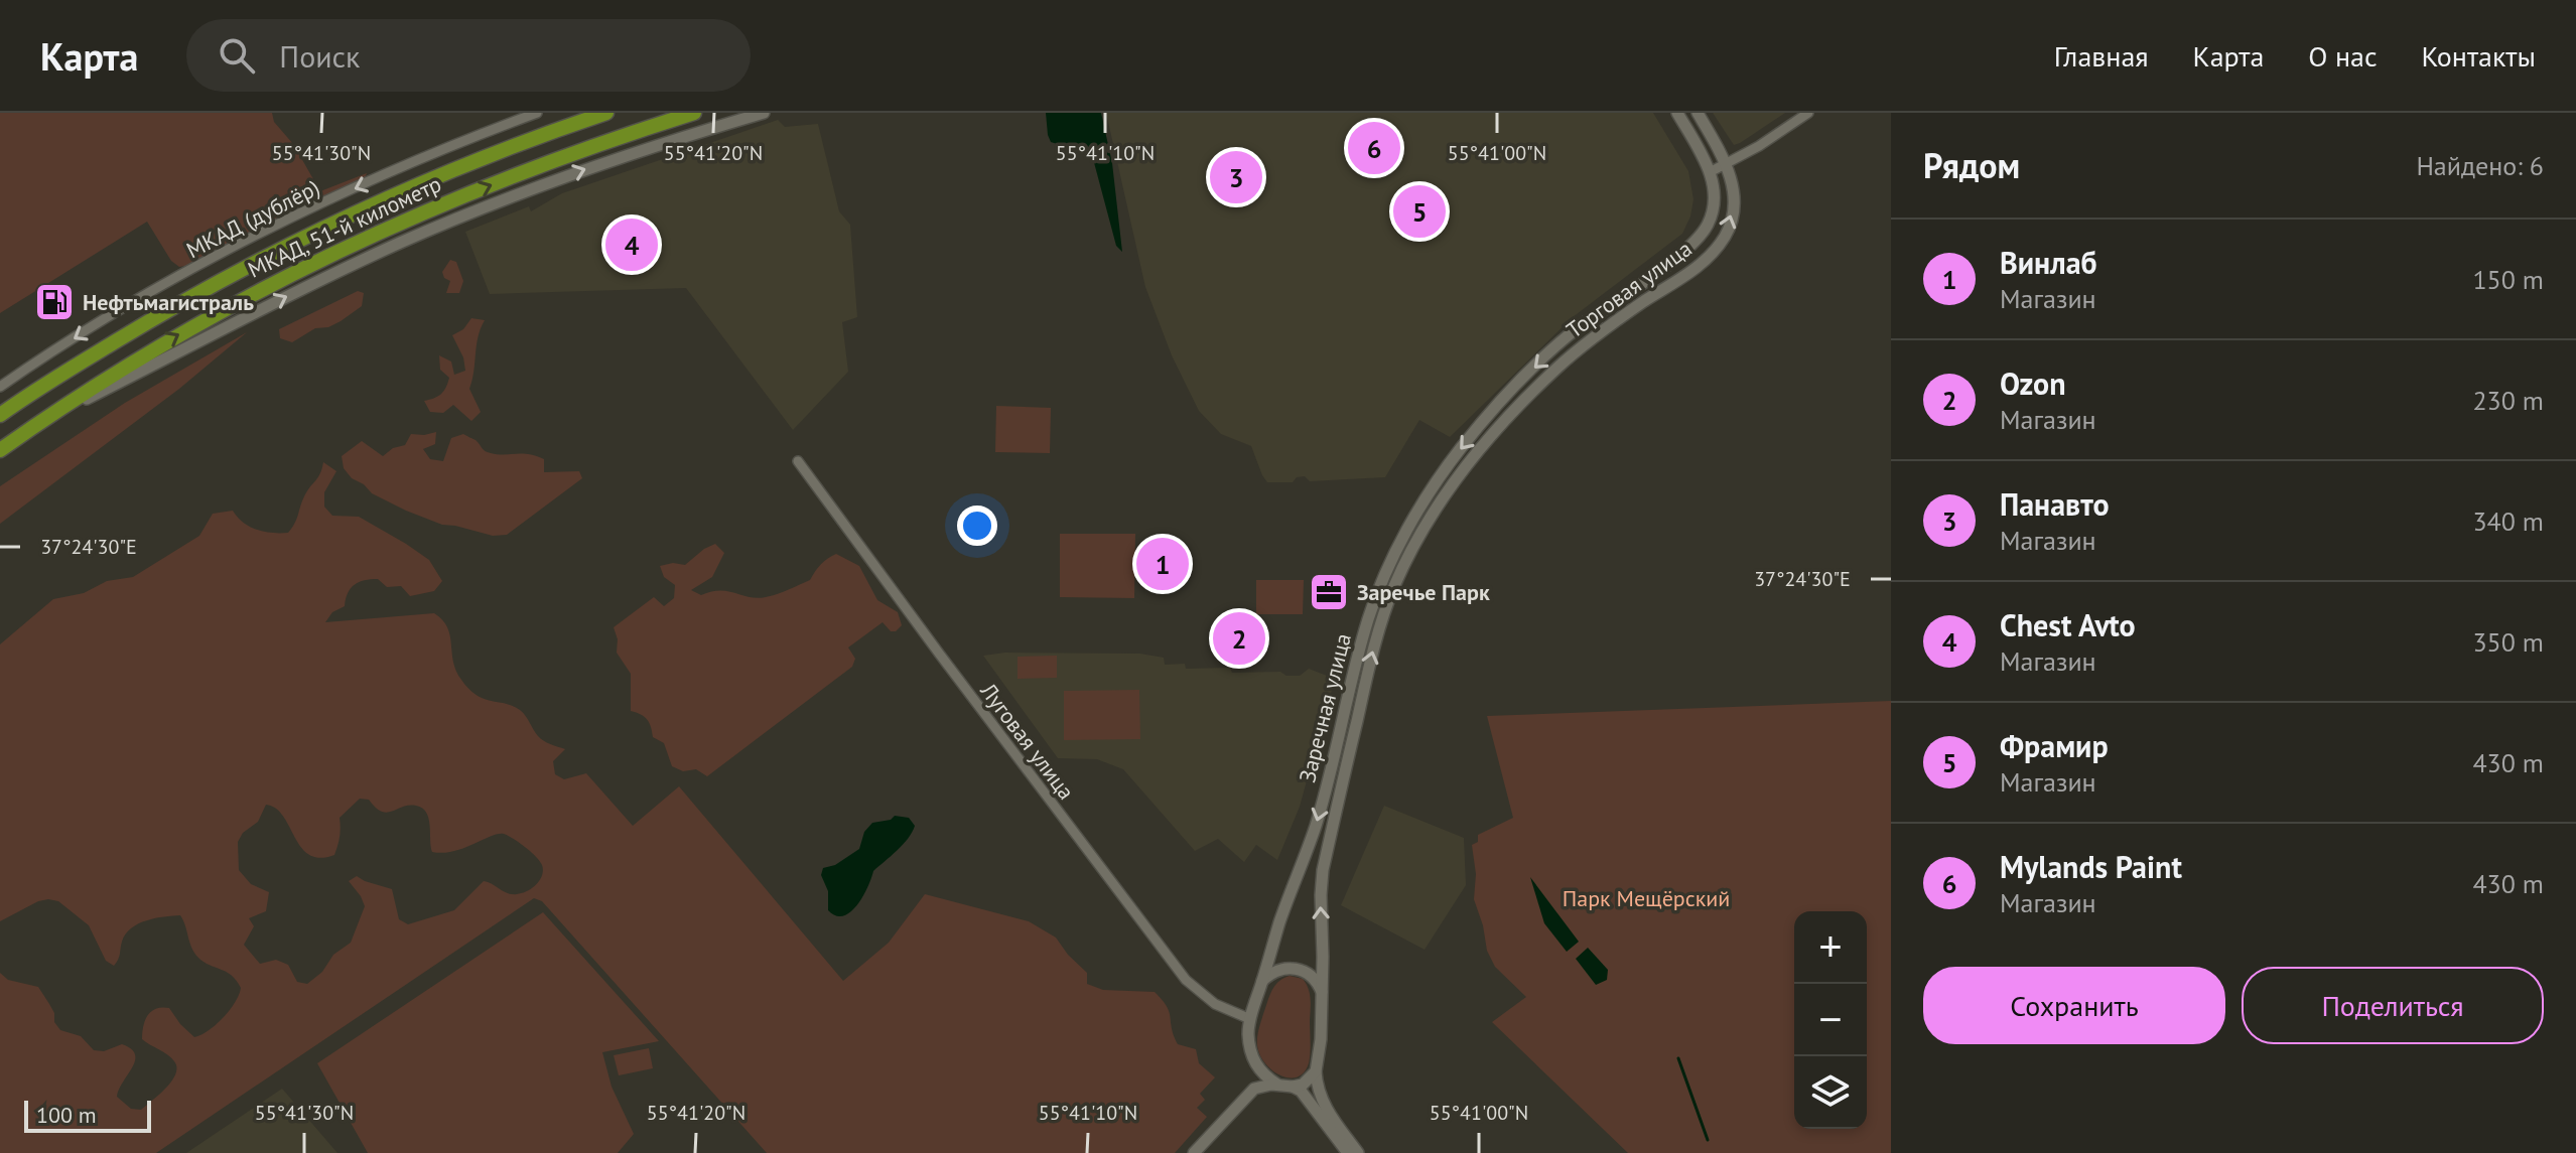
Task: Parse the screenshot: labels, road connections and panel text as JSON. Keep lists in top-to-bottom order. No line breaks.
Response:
{"streets":{"highway":["МКАД, 51-й километр"],"street":["МКАД (дублёр)","Торговая улица","Заречная улица","Луговая улица"]},"crossings":[["Торговая улица","Заречная улица"],["Заречная улица","Луговая улица"]],"parks":["Парк Мещёрский"],"places":{"fuel station":["Нефтьмагистраль"],"office":["Заречье Парк"]},"scale_bar":"100 m","page":{"header":"Карта","search":"Поиск","nav":["Главная","Карта","О нас","Контакты"],"heading":["Рядом","Найдено: 6"],"pins":["6","3","5","4","1","2"],"list":[{"mark":"1","name":"Винлаб","note":"Магазин","value":"150 m"},{"mark":"2","name":"Ozon","note":"Магазин","value":"230 m"},{"mark":"3","name":"Панавто","note":"Магазин","value":"340 m"},{"mark":"4","name":"Chest Avto","note":"Магазин","value":"350 m"},{"mark":"5","name":"Фрамир","note":"Магазин","value":"430 m"},{"mark":"6","name":"Mylands Paint","note":"Магазин","value":"430 m"}],"map_buttons":["+","−"],"buttons":["Сохранить","Поделиться"],"scale":"100 m"},"coordinates":["55°41'30\"N","55°41'20\"N","55°41'10\"N","55°41'00\"N","37°24'30\"E"]}
